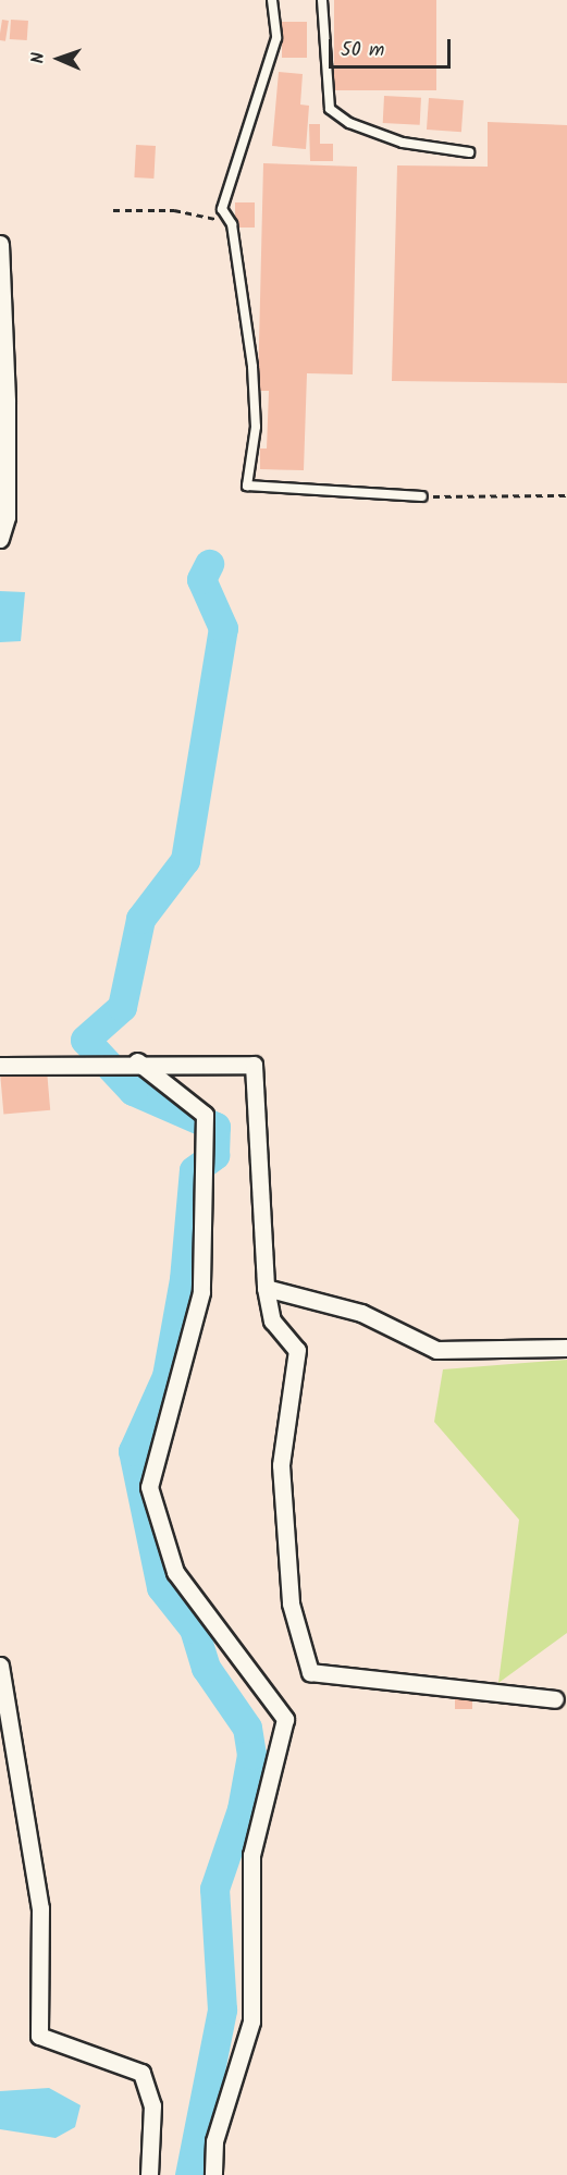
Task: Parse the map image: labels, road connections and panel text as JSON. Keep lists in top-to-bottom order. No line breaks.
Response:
{"scale_bar":"50 m","north":"left"}
